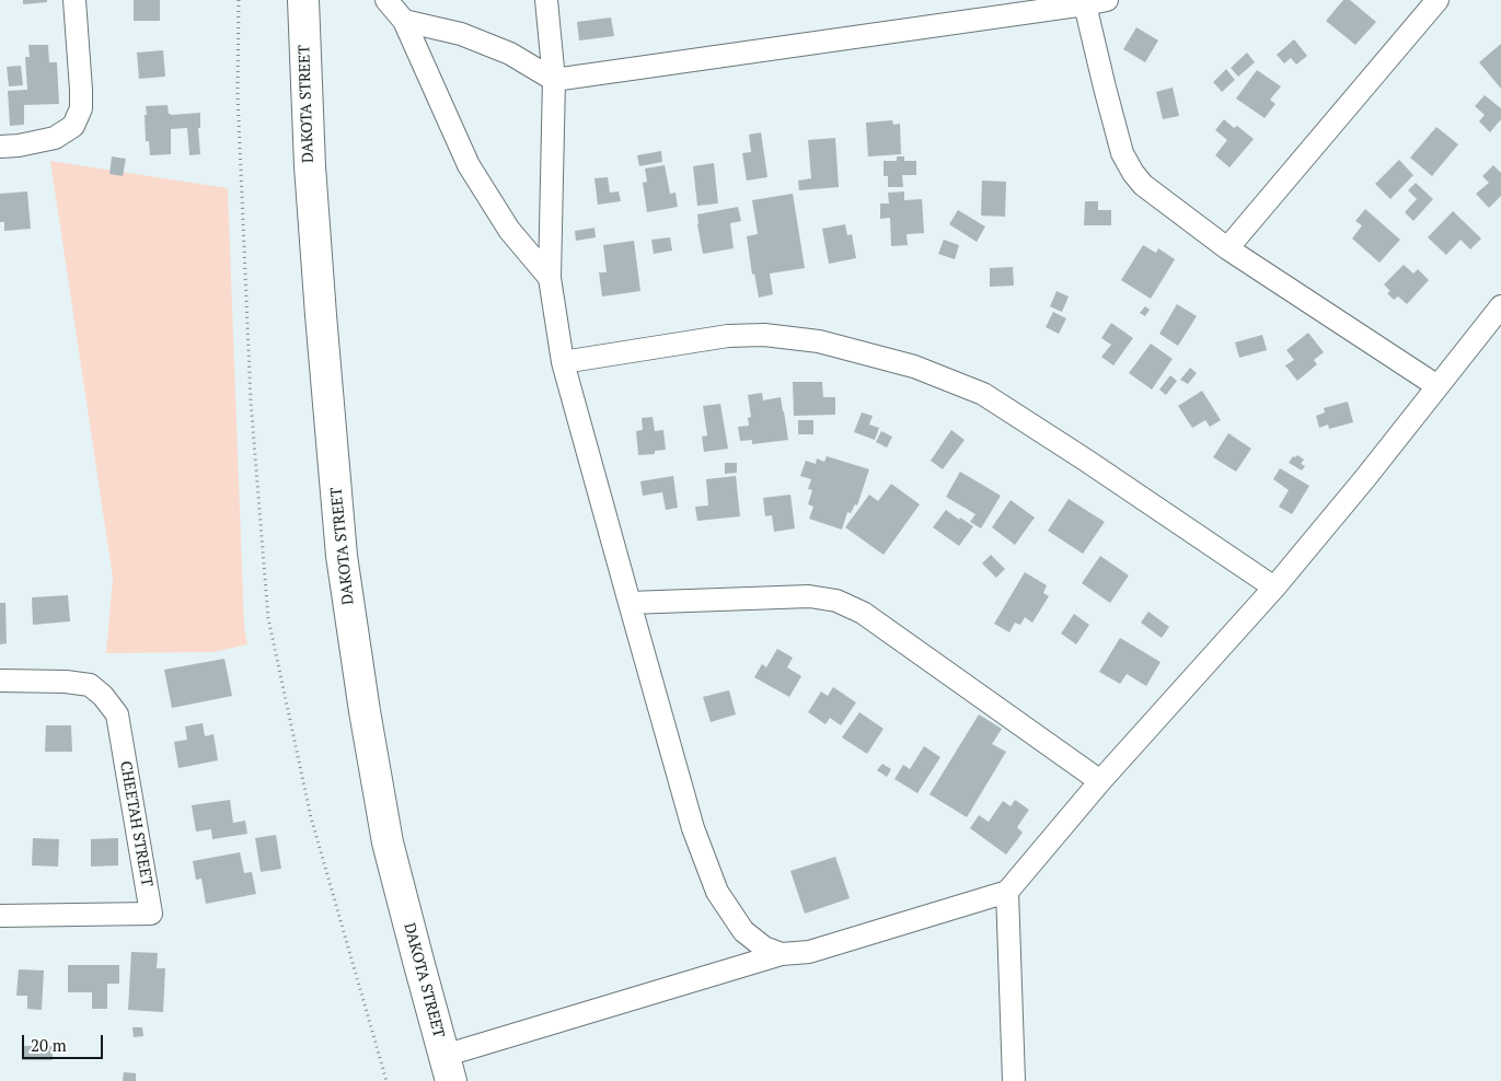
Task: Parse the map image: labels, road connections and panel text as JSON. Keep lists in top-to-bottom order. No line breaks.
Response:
{"streets":{"street":["DAKOTA STREET","CHEETAH STREET"]},"scale_bar":"20 m"}
